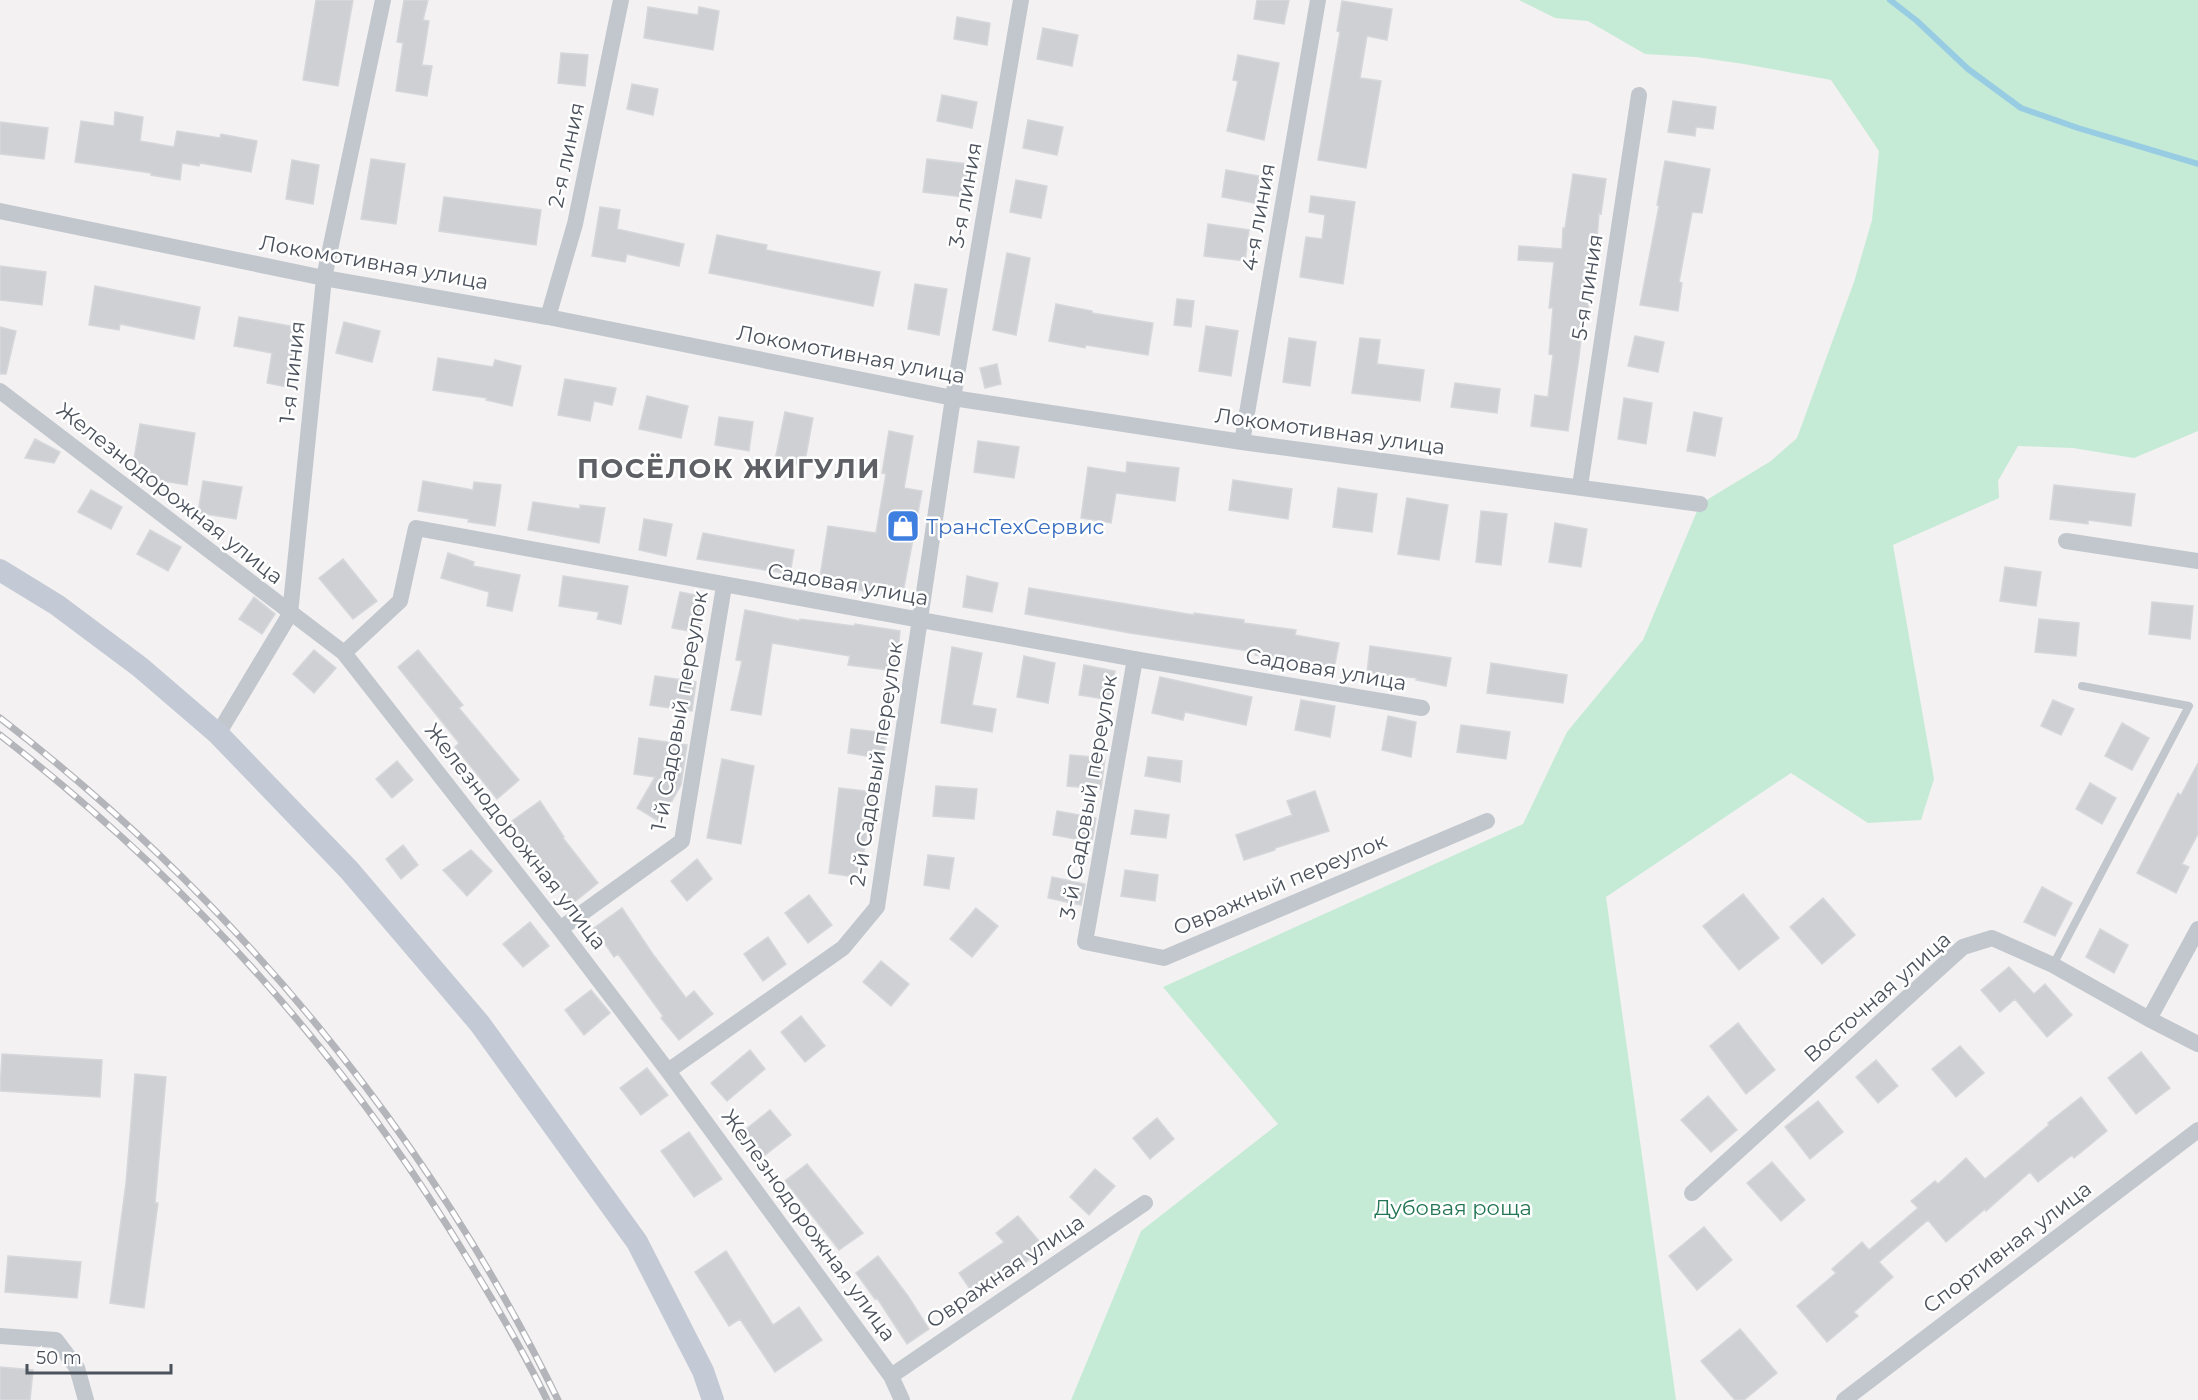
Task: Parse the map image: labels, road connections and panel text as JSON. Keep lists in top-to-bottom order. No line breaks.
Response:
{"streets":{"street":["2-я линия","3-я линия","4-я линия","Локомотивная улица","5-я линия","1-я линия","Железнодорожная улица","Садовая улица","1-й Садовый переулок","2-й Садовый переулок","3-й Садовый переулок","Овражный переулок","Восточная улица","Спортивная улица","Овражная улица"]},"crossings":[["2-я линия","Локомотивная улица"],["3-я линия","Локомотивная улица"],["3-я линия","2-й Садовый переулок"],["4-я линия","Локомотивная улица"],["Локомотивная улица","5-я линия"],["Локомотивная улица","1-я линия"],["Локомотивная улица","2-й Садовый переулок"],["1-я линия","Железнодорожная улица"],["Железнодорожная улица","Садовая улица"],["Железнодорожная улица","1-й Садовый переулок"],["Железнодорожная улица","2-й Садовый переулок"],["Железнодорожная улица","Овражная улица"],["Садовая улица","1-й Садовый переулок"],["Садовая улица","2-й Садовый переулок"],["Садовая улица","3-й Садовый переулок"],["3-й Садовый переулок","Овражный переулок"]],"districts":["ПОСЁЛОК ЖИГУЛИ"],"parks":["Дубовая роща"],"places":{"shop":["ТрансТехСервис"]},"scale_bar":"50 m"}
